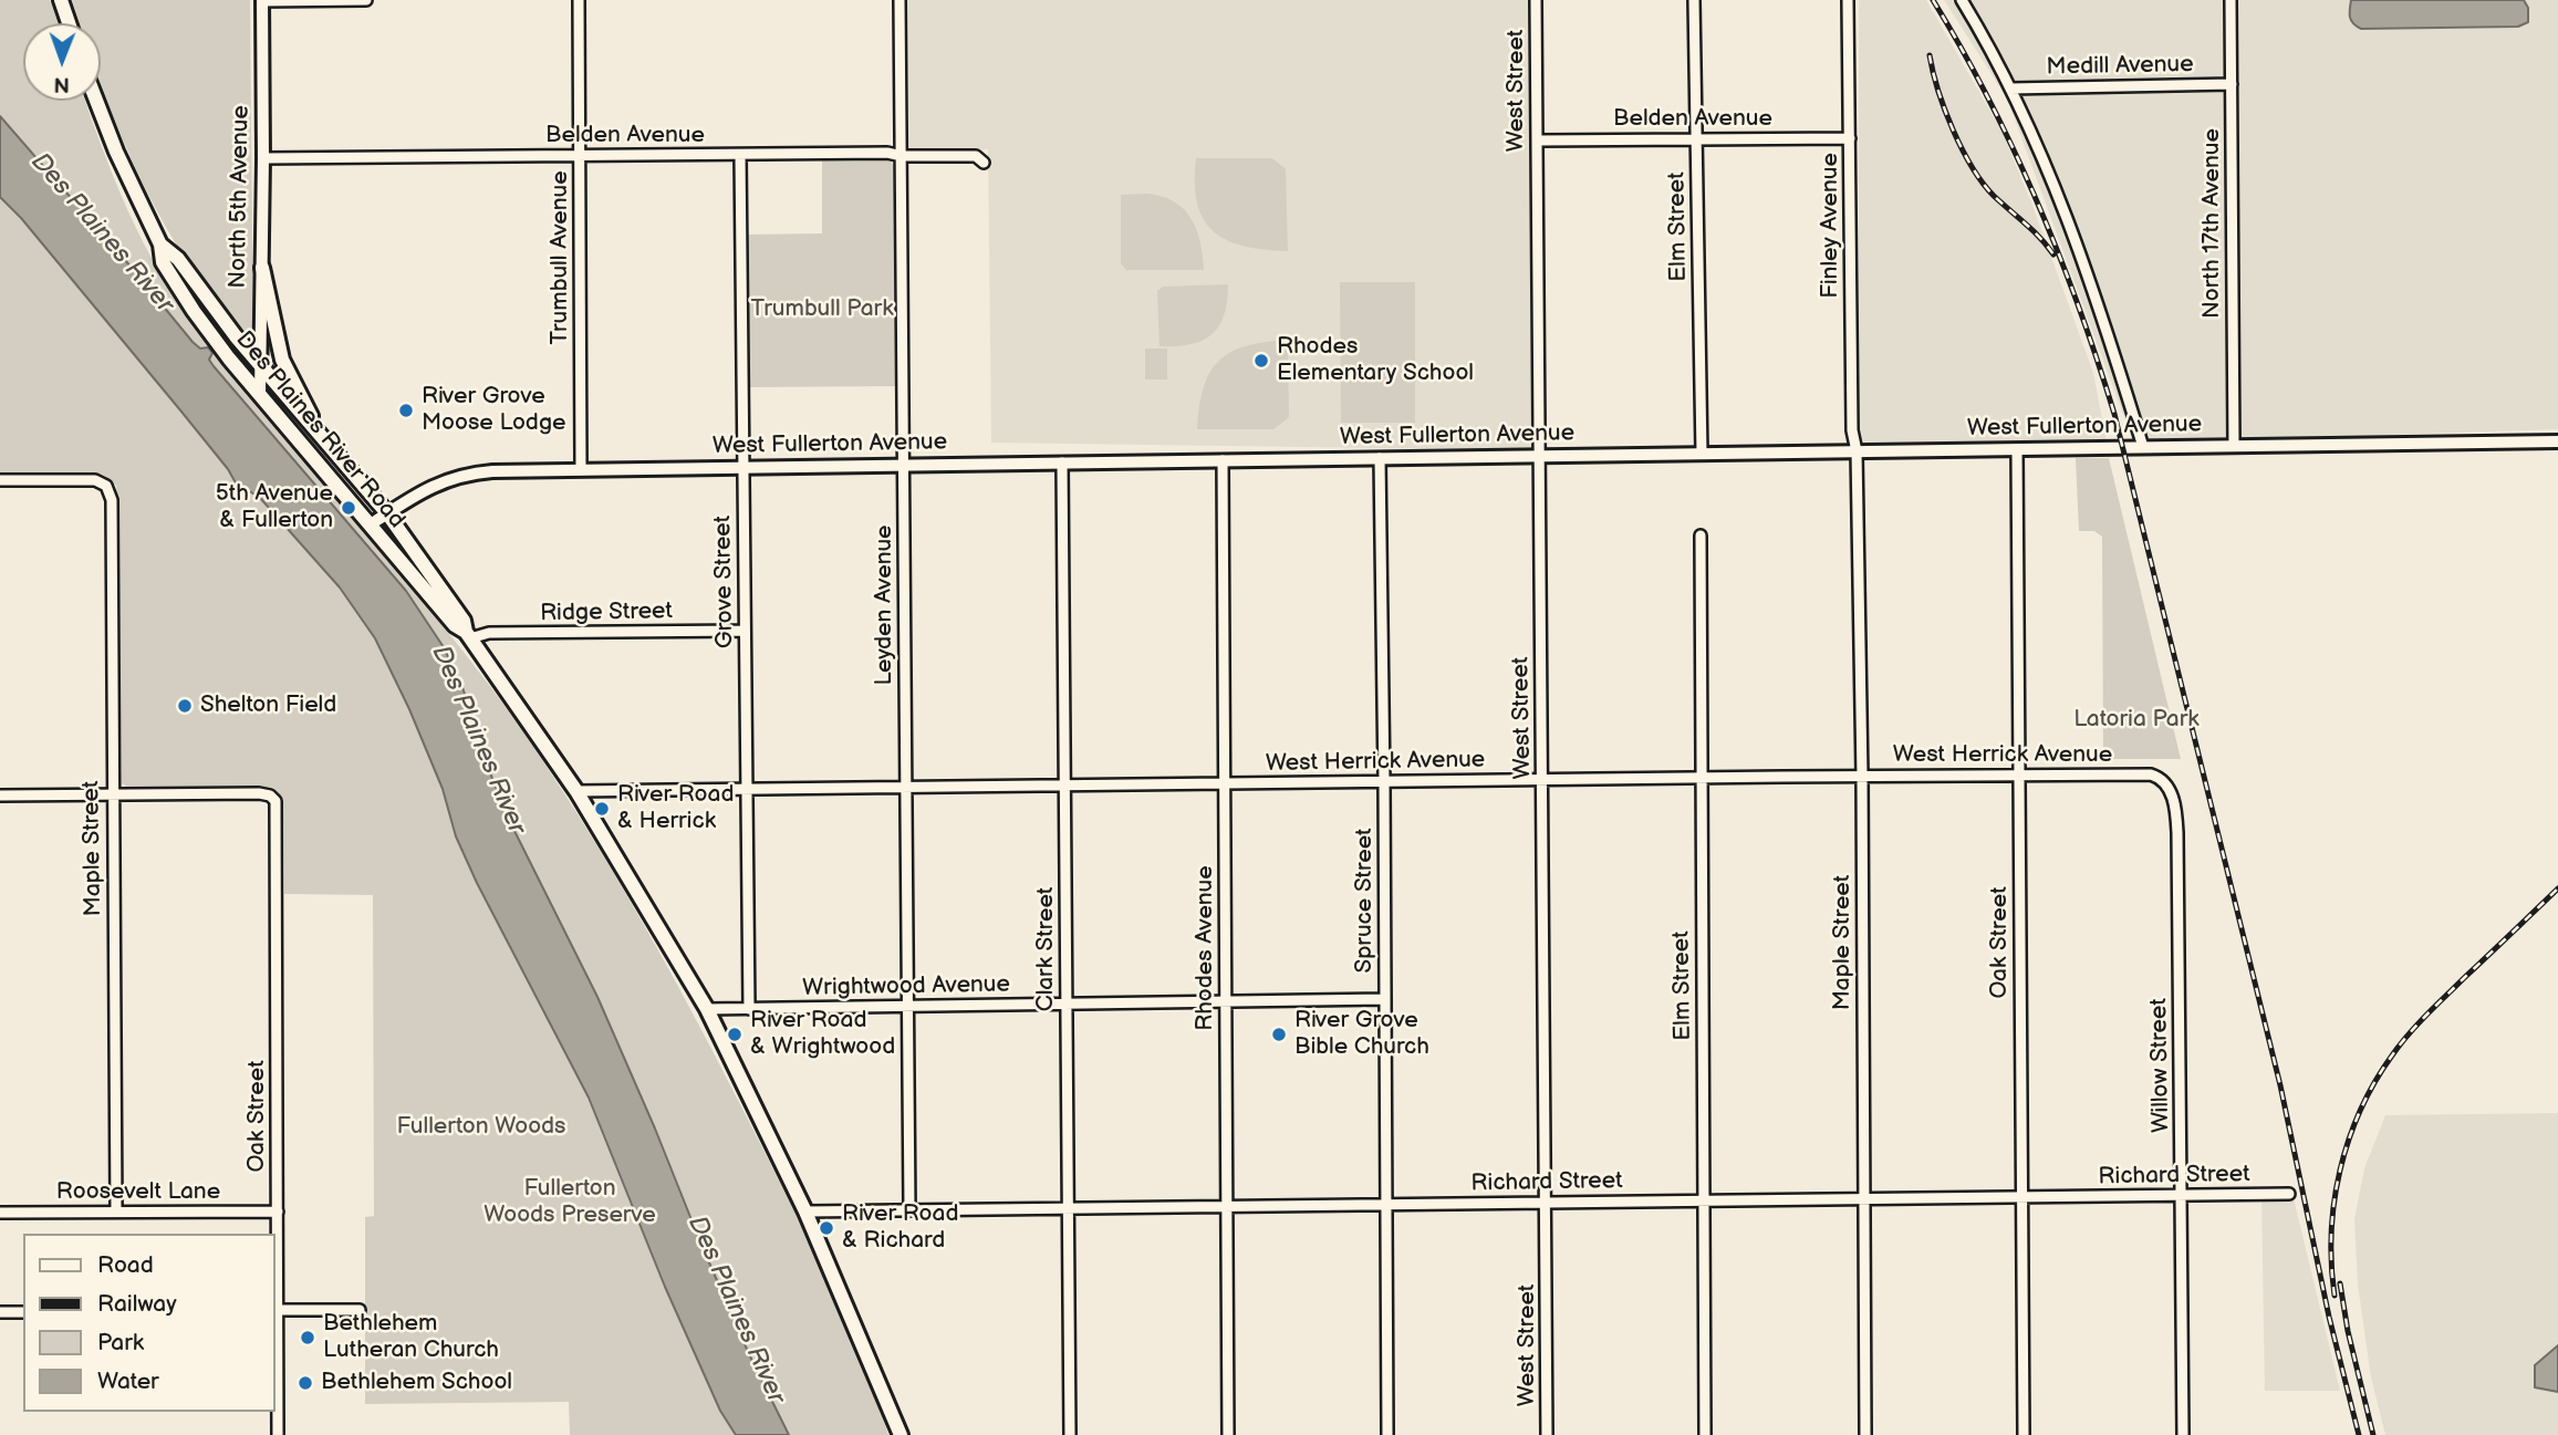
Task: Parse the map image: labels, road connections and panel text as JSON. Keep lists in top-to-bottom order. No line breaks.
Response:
{"streets":{"main road":["Des Plaines River Road"],"street":["Medill Avenue","West Street","Belden Avenue","North 5th Avenue","North 17th Avenue","Finley Avenue","Elm Street","Trumbull Avenue","West Fullerton Avenue","Grove Street","Leyden Avenue","Ridge Street","West Herrick Avenue","Maple Street","Spruce Street","Oak Street","Rhodes Avenue","Clark Street","Wrightwood Avenue","Willow Street","Richard Street","Roosevelt Lane"]},"crossings":[["Medill Avenue","North 17th Avenue"],["West Street","Belden Avenue"],["West Street","West Fullerton Avenue"],["West Street","West Herrick Avenue"],["West Street","Richard Street"],["Belden Avenue","North 5th Avenue"],["Belden Avenue","Finley Avenue"],["Belden Avenue","Elm Street"],["Belden Avenue","Trumbull Avenue"],["Belden Avenue","Grove Street"],["Belden Avenue","Leyden Avenue"],["North 5th Avenue","Des Plaines River Road"],["North 17th Avenue","West Fullerton Avenue"],["Finley Avenue","West Fullerton Avenue"],["Finley Avenue","Maple Street"],["Elm Street","West Fullerton Avenue"],["Elm Street","West Herrick Avenue"],["Elm Street","Richard Street"],["Trumbull Avenue","West Fullerton Avenue"],["West Fullerton Avenue","Des Plaines River Road"],["West Fullerton Avenue","Grove Street"],["West Fullerton Avenue","Leyden Avenue"],["West Fullerton Avenue","Maple Street"],["West Fullerton Avenue","Spruce Street"],["West Fullerton Avenue","Oak Street"],["West Fullerton Avenue","Rhodes Avenue"],["West Fullerton Avenue","Clark Street"],["Des Plaines River Road","Ridge Street"],["Des Plaines River Road","West Herrick Avenue"],["Des Plaines River Road","Wrightwood Avenue"],["Des Plaines River Road","Richard Street"],["Grove Street","Ridge Street"],["Grove Street","West Herrick Avenue"],["Grove Street","Wrightwood Avenue"],["Leyden Avenue","West Herrick Avenue"],["Leyden Avenue","Wrightwood Avenue"],["Leyden Avenue","Richard Street"],["West Herrick Avenue","Maple Street"],["West Herrick Avenue","Spruce Street"],["West Herrick Avenue","Oak Street"],["West Herrick Avenue","Rhodes Avenue"],["West Herrick Avenue","Clark Street"],["West Herrick Avenue","Willow Street"],["Maple Street","Oak Street"],["Maple Street","Richard Street"],["Maple Street","Roosevelt Lane"],["Spruce Street","Wrightwood Avenue"],["Spruce Street","Richard Street"],["Oak Street","Richard Street"],["Oak Street","Roosevelt Lane"],["Rhodes Avenue","Wrightwood Avenue"],["Rhodes Avenue","Richard Street"],["Clark Street","Wrightwood Avenue"],["Clark Street","Richard Street"],["Willow Street","Richard Street"]],"water":["Des Plaines River"],"parks":["Trumbull Park","Latoria Park","Fullerton Woods","Fullerton Woods Preserve"],"places":["Rhodes Elementary School","River Grove Moose Lodge","5th Avenue & Fullerton","Shelton Field","River Road & Herrick","River Road & Wrightwood","River Grove Bible Church","River Road & Richard","Bethlehem Lutheran Church","Bethlehem School"],"legend":["Road","Railway","Park","Water"],"north":"bottom"}
